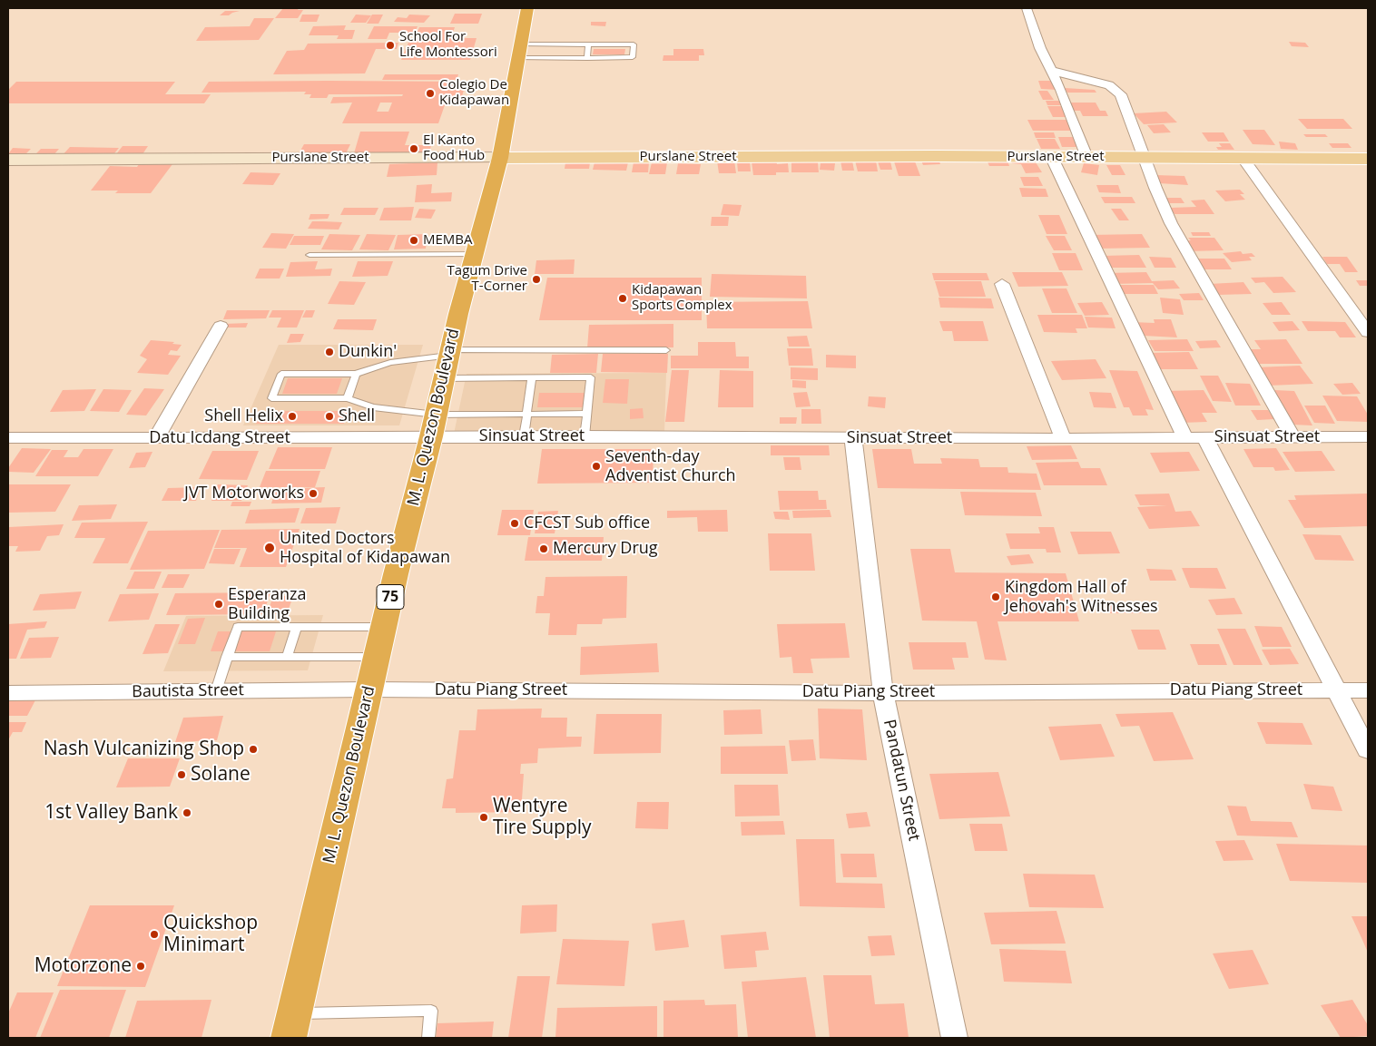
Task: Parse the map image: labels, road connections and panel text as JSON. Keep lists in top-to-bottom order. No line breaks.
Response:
{"streets":{"highway":["M. L. Quezon Boulevard","75"],"main road":["Purslane Street"],"street":["Sinsuat Street","Datu Icdang Street","Datu Piang Street","Bautista Street","Pandatun Street"]},"crossings":[["Purslane Street","M. L. Quezon Boulevard"],["M. L. Quezon Boulevard","Sinsuat Street"],["M. L. Quezon Boulevard","Datu Icdang Street"],["M. L. Quezon Boulevard","Datu Piang Street"],["M. L. Quezon Boulevard","Bautista Street"],["Sinsuat Street","Datu Icdang Street"],["Sinsuat Street","Pandatun Street"],["Datu Piang Street","Bautista Street"],["Datu Piang Street","Pandatun Street"]],"places":["School For Life Montessori","Colegio De Kidapawan","El Kanto Food Hub","MEMBA","Tagum Drive T-Corner","Kidapawan Sports Complex","Dunkin'","Shell Helix","Shell","Seventh-day Adventist Church","JVT Motorworks","CFCST Sub office","United Doctors Hospital of Kidapawan","Mercury Drug","Kingdom Hall of Jehovah's Witnesses","Esperanza Building","Nash Vulcanizing Shop","Solane","1st Valley Bank","Wentyre Tire Supply","Quickshop Minimart","Motorzone"]}
